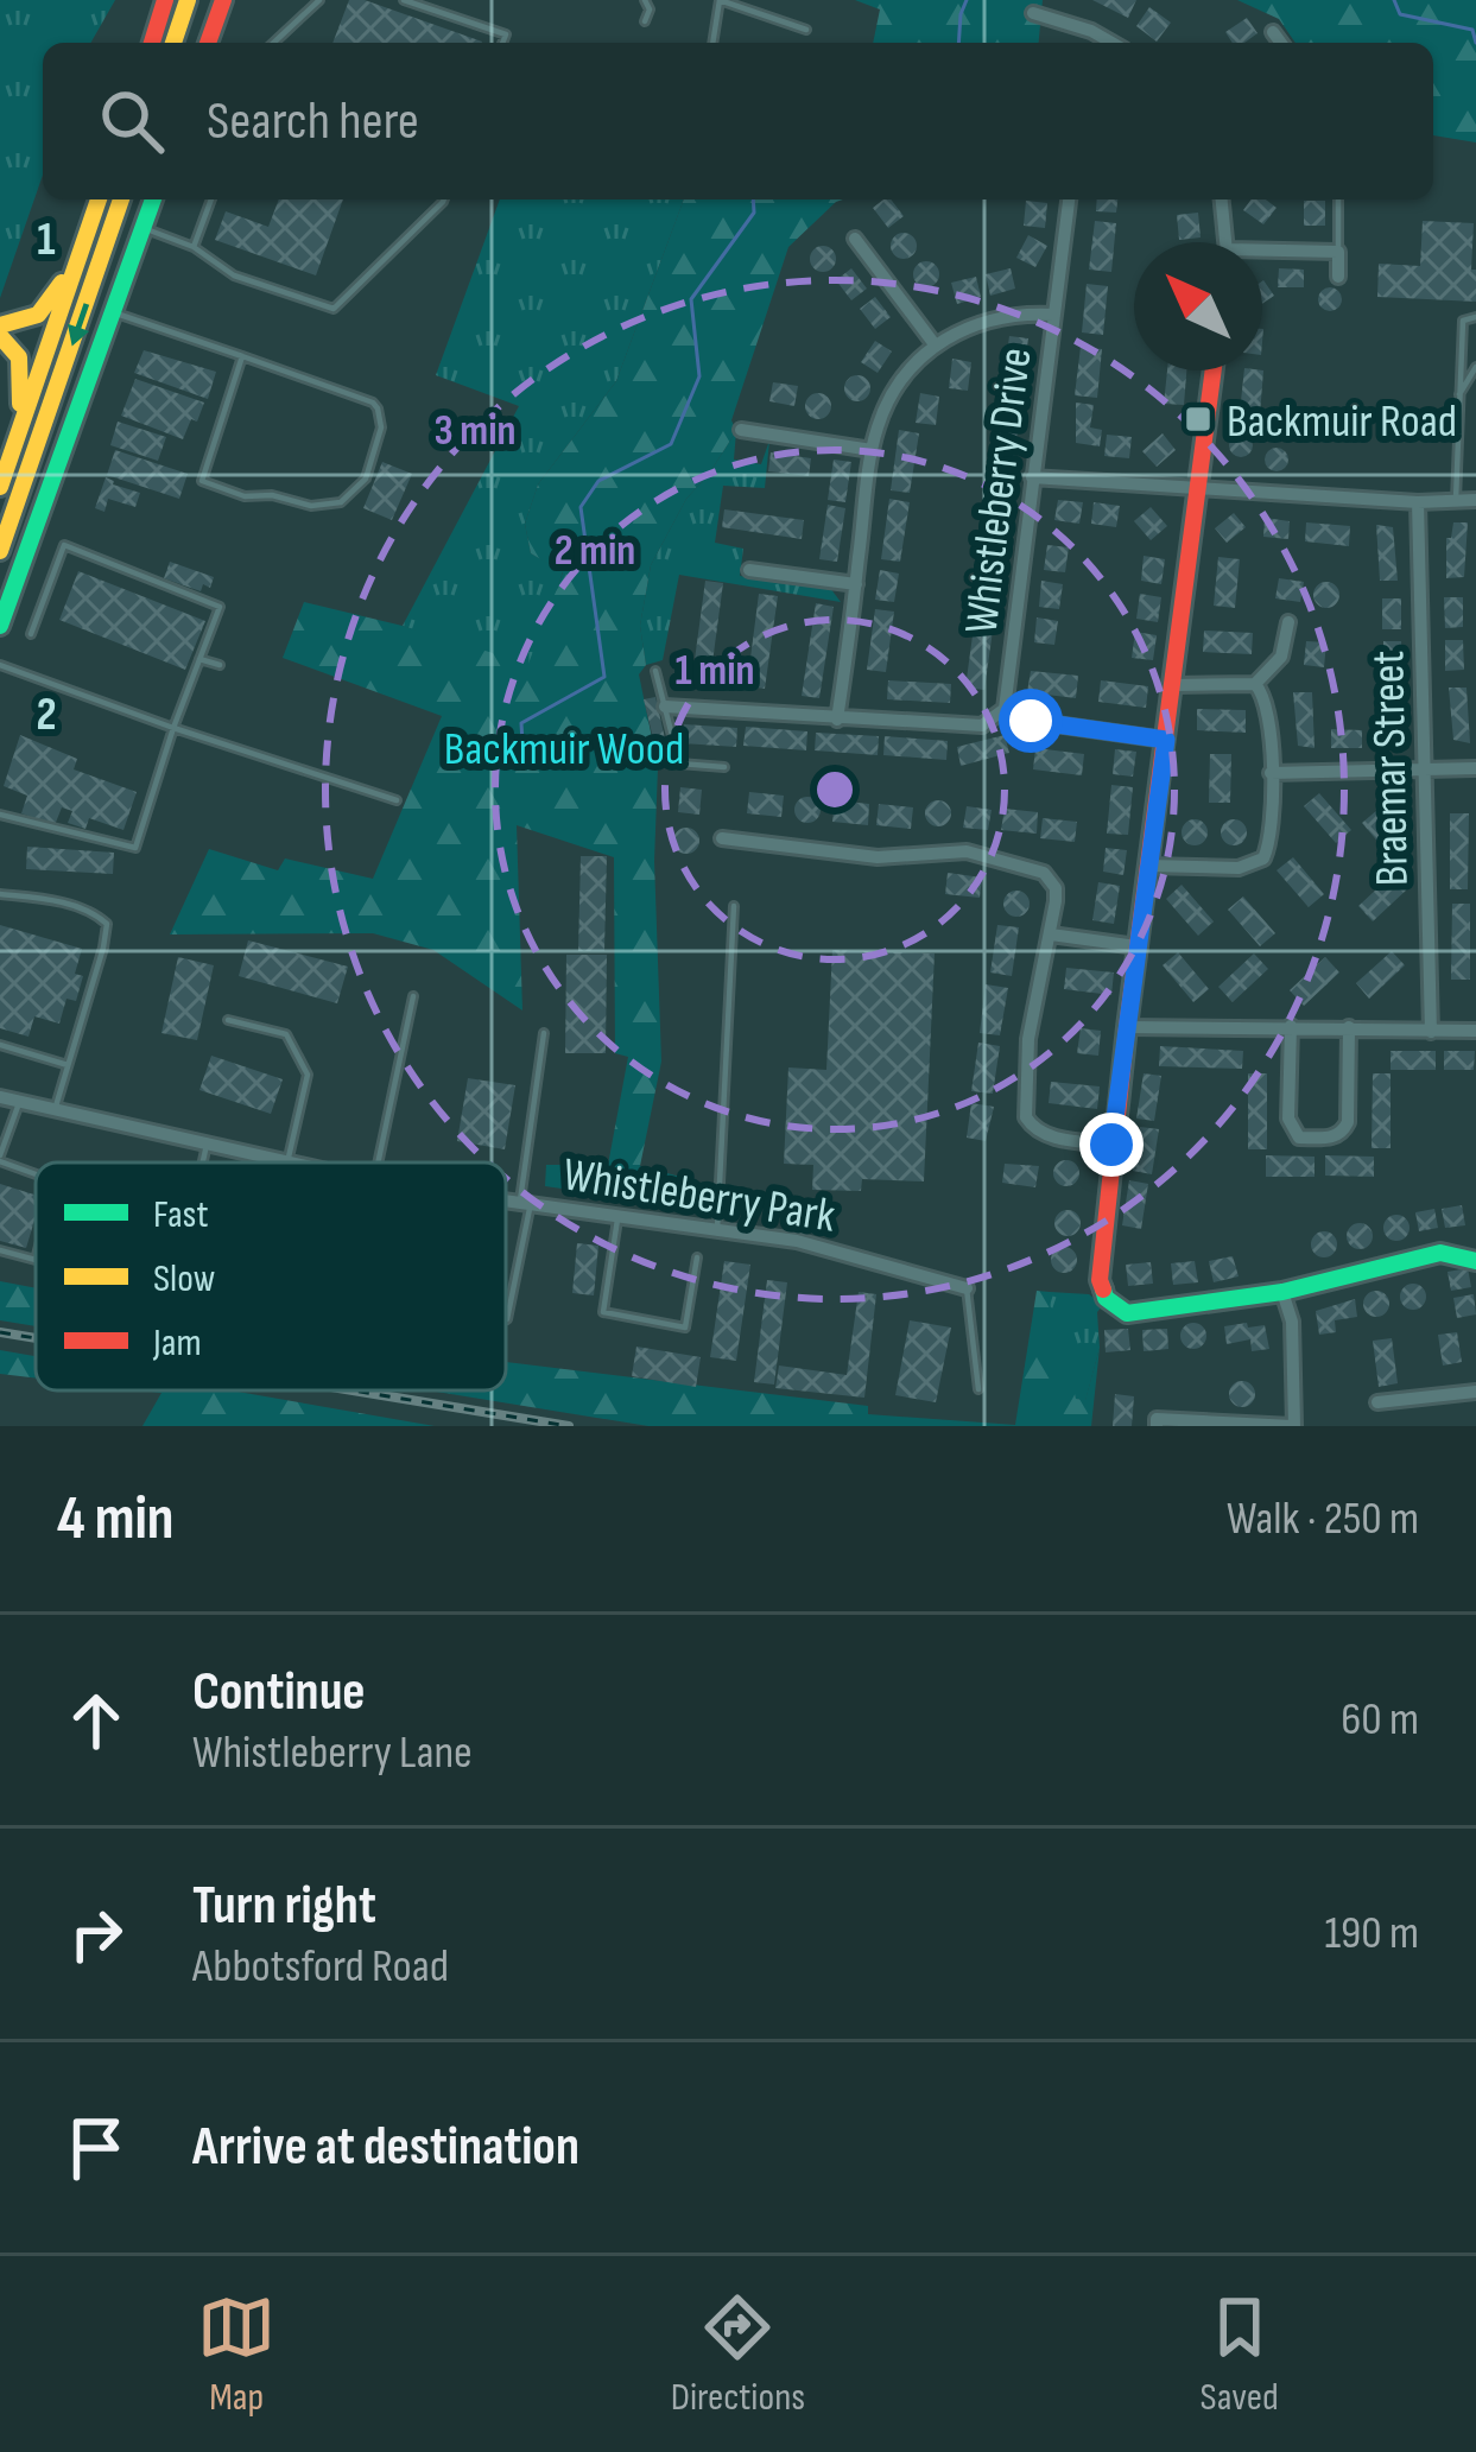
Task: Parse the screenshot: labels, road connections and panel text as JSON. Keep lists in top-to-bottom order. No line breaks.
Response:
{"streets":{"street":["Whistleberry Drive","Braemar Street","Whistleberry Park"]},"parks":["Backmuir Wood"],"places":{"transit":["Backmuir Road"]},"legend":["Fast","Slow","Jam"],"north":"top left","page":{"search":"Search here","heading":["4 min","Walk · 250 m"],"list":[["Continue","Whistleberry Lane","60 m"],["Turn right","Abbotsford Road","190 m"],"Arrive at destination"],"nav":["Map","Directions","Saved"]},"grid":{"rows":["1","2"]},"rings":["3 min","2 min","1 min"]}
